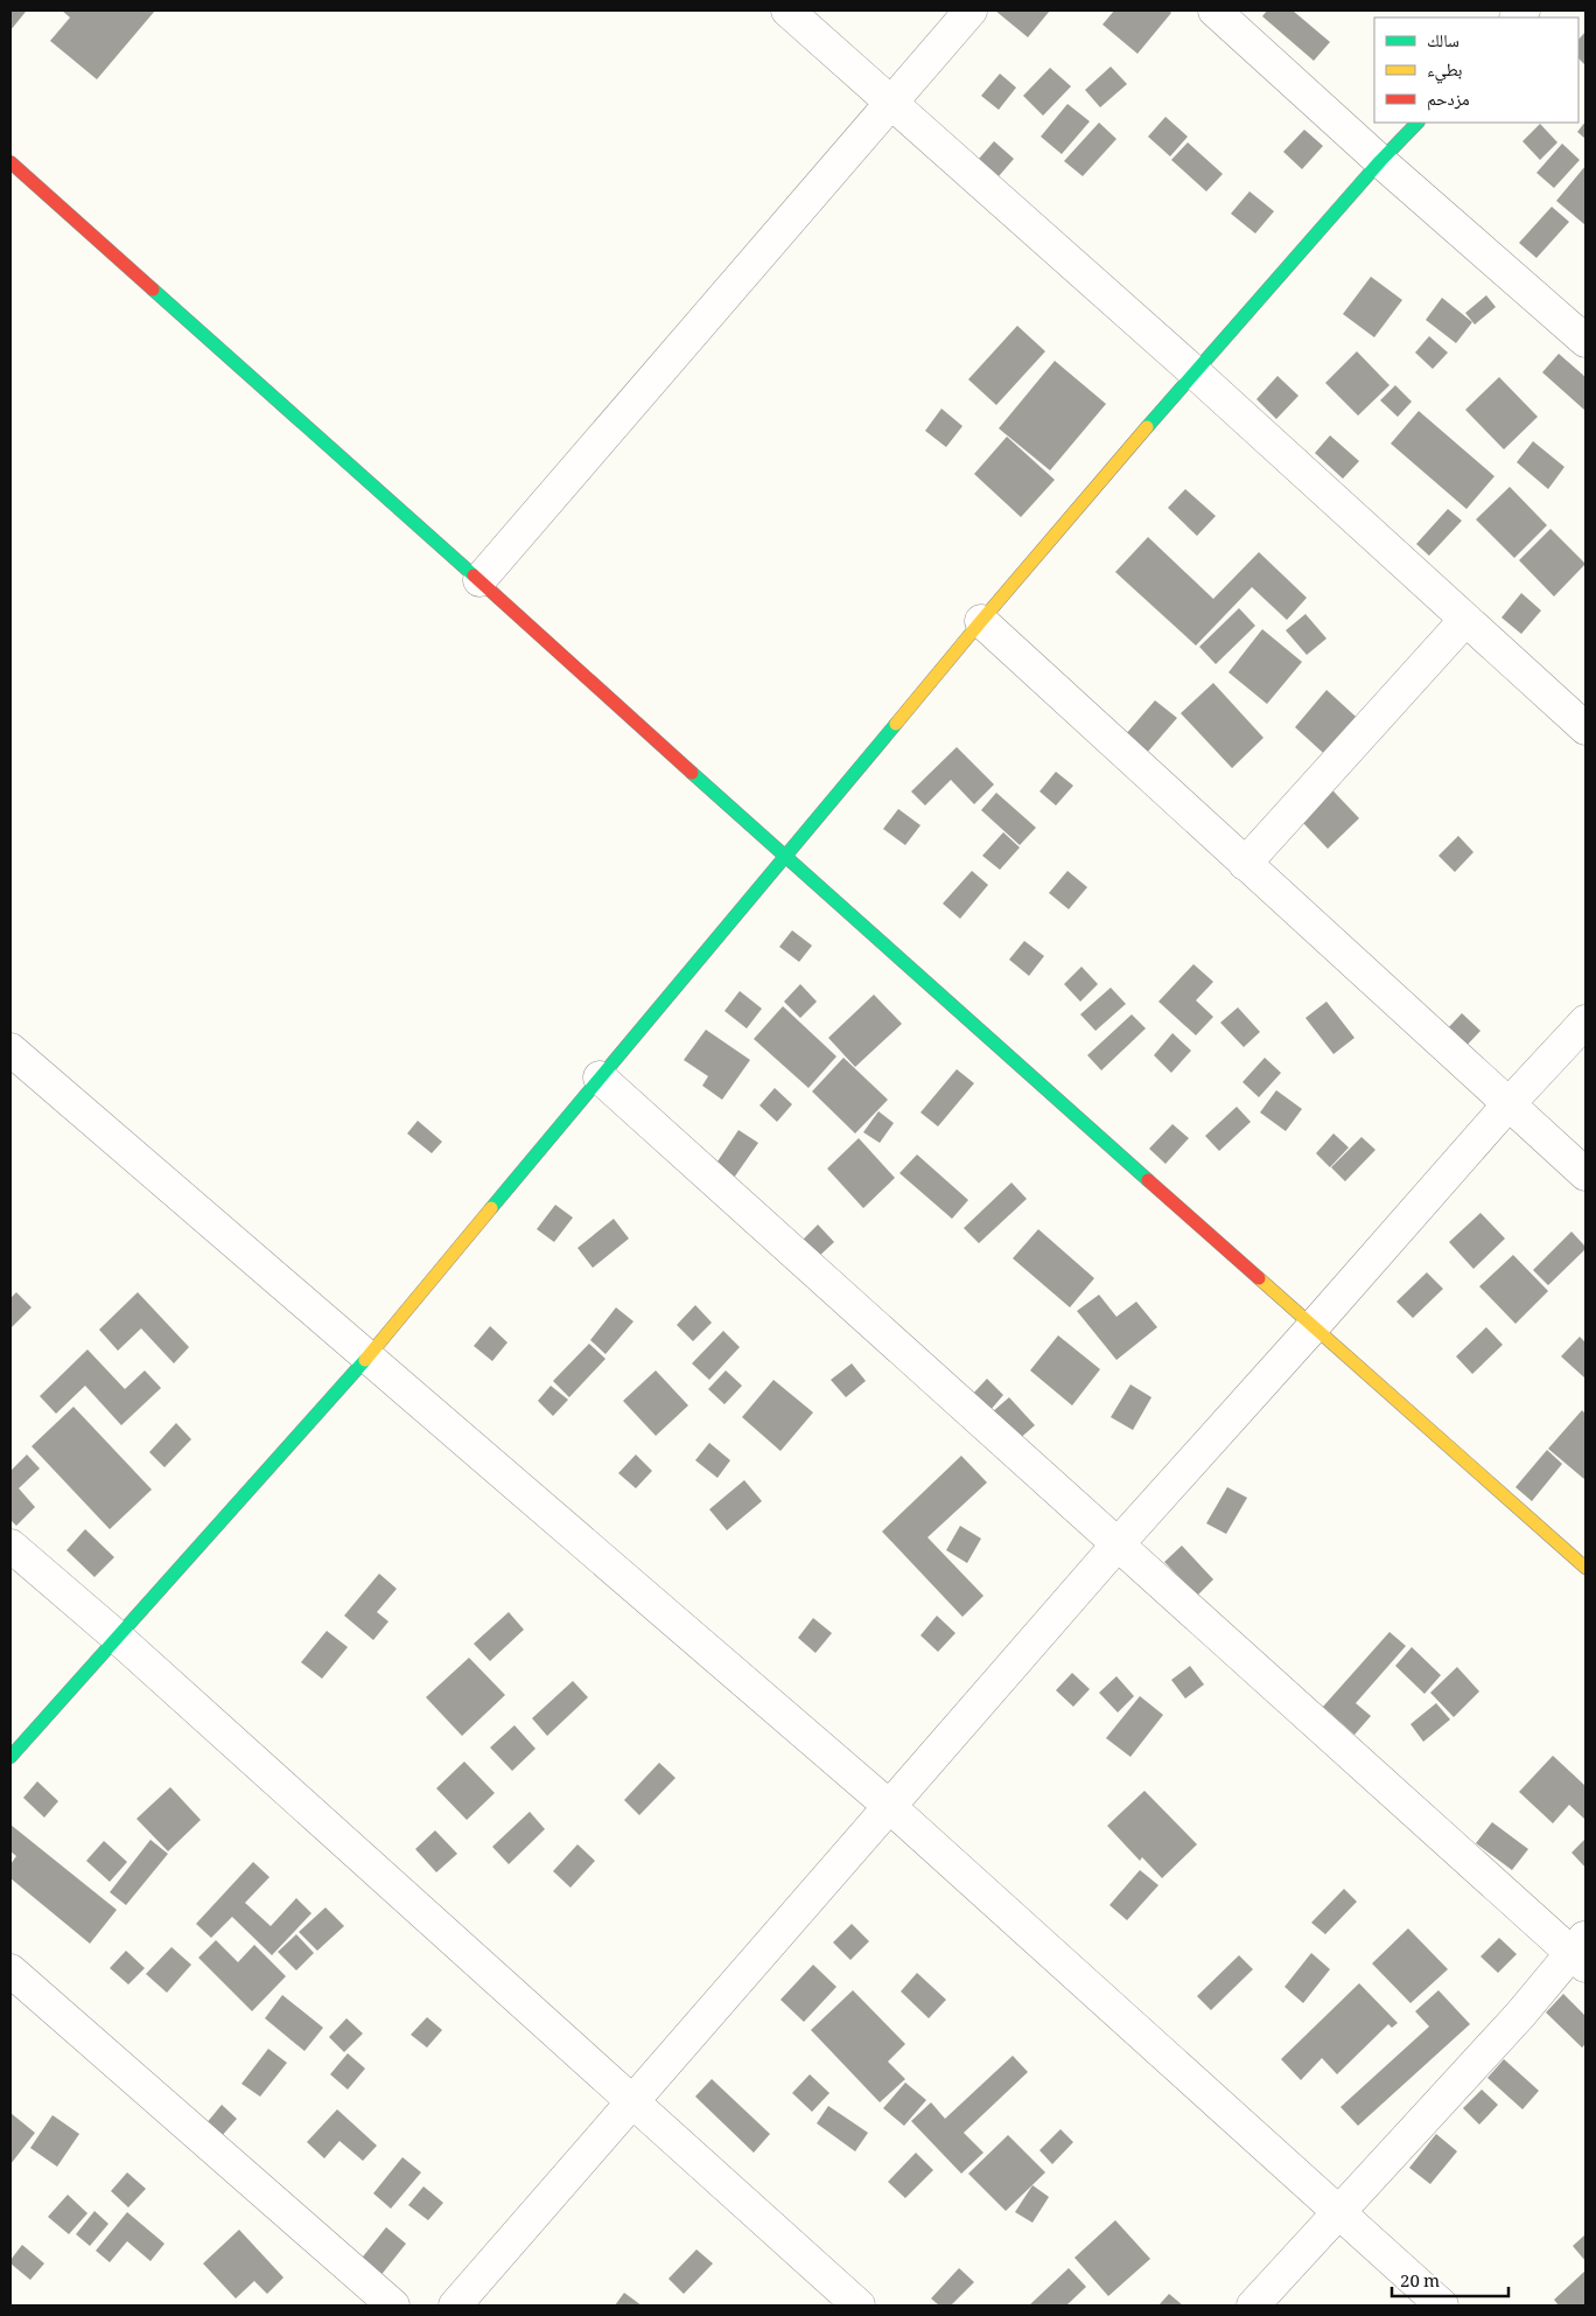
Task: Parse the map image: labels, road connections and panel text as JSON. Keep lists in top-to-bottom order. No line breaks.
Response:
{"legend":["سالك","بطيء","مزدحم"],"scale_bar":"20 m"}
